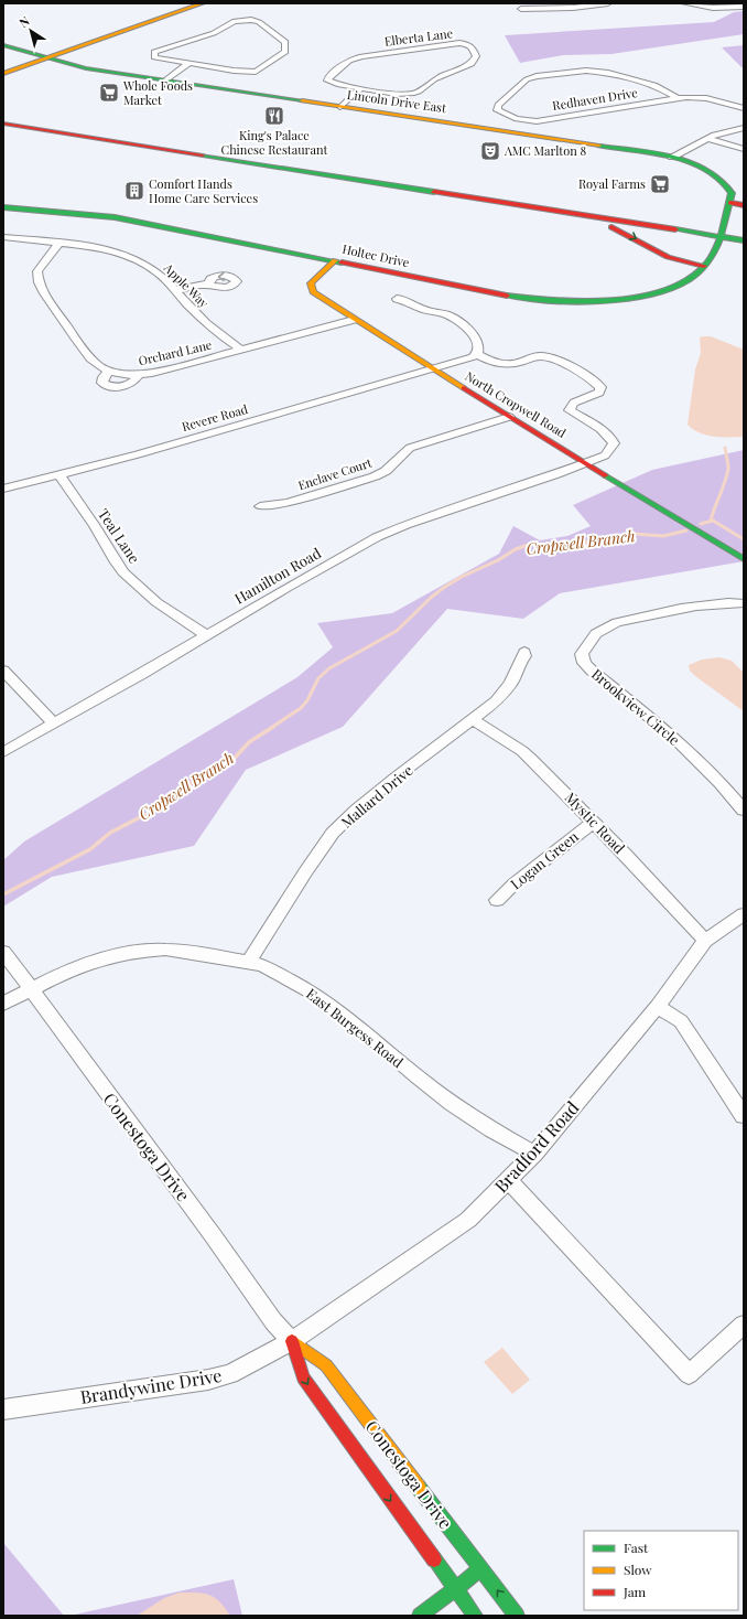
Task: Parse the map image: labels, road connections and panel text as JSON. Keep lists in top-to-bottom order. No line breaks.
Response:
{"streets":{"main road":["Lincoln Drive East","Holtec Drive","North Cropwell Road","Conestoga Drive"],"street":["Elberta Lane","Redhaven Drive","Apple Way","Orchard Lane","Revere Road","Enclave Court","Teal Lane","Hamilton Road","Brookview Circle","Mallard Drive","Mystic Road","Logan Green","East Burgess Road","Bradford Road","Brandywine Drive"]},"crossings":[["Holtec Drive","North Cropwell Road"],["Apple Way","Orchard Lane"],["Orchard Lane","North Cropwell Road"],["North Cropwell Road","Revere Road"],["North Cropwell Road","Enclave Court"],["North Cropwell Road","Hamilton Road"],["Revere Road","Teal Lane"],["Revere Road","Hamilton Road"],["Teal Lane","Hamilton Road"],["Mallard Drive","Mystic Road"],["Mallard Drive","East Burgess Road"],["Mystic Road","Logan Green"],["Mystic Road","Bradford Road"],["East Burgess Road","Conestoga Drive"],["East Burgess Road","Bradford Road"],["Conestoga Drive","Bradford Road"],["Conestoga Drive","Brandywine Drive"],["Bradford Road","Brandywine Drive"]],"water":["Cropwell Branch"],"places":{"supermarket":["Whole Foods Market","Royal Farms"],"restaurant":["King's Palace Chinese Restaurant"],"theatre":["AMC Marlton 8"],"building":["Comfort Hands Home Care Services"]},"legend":["Fast","Slow","Jam"],"north":"top left"}
